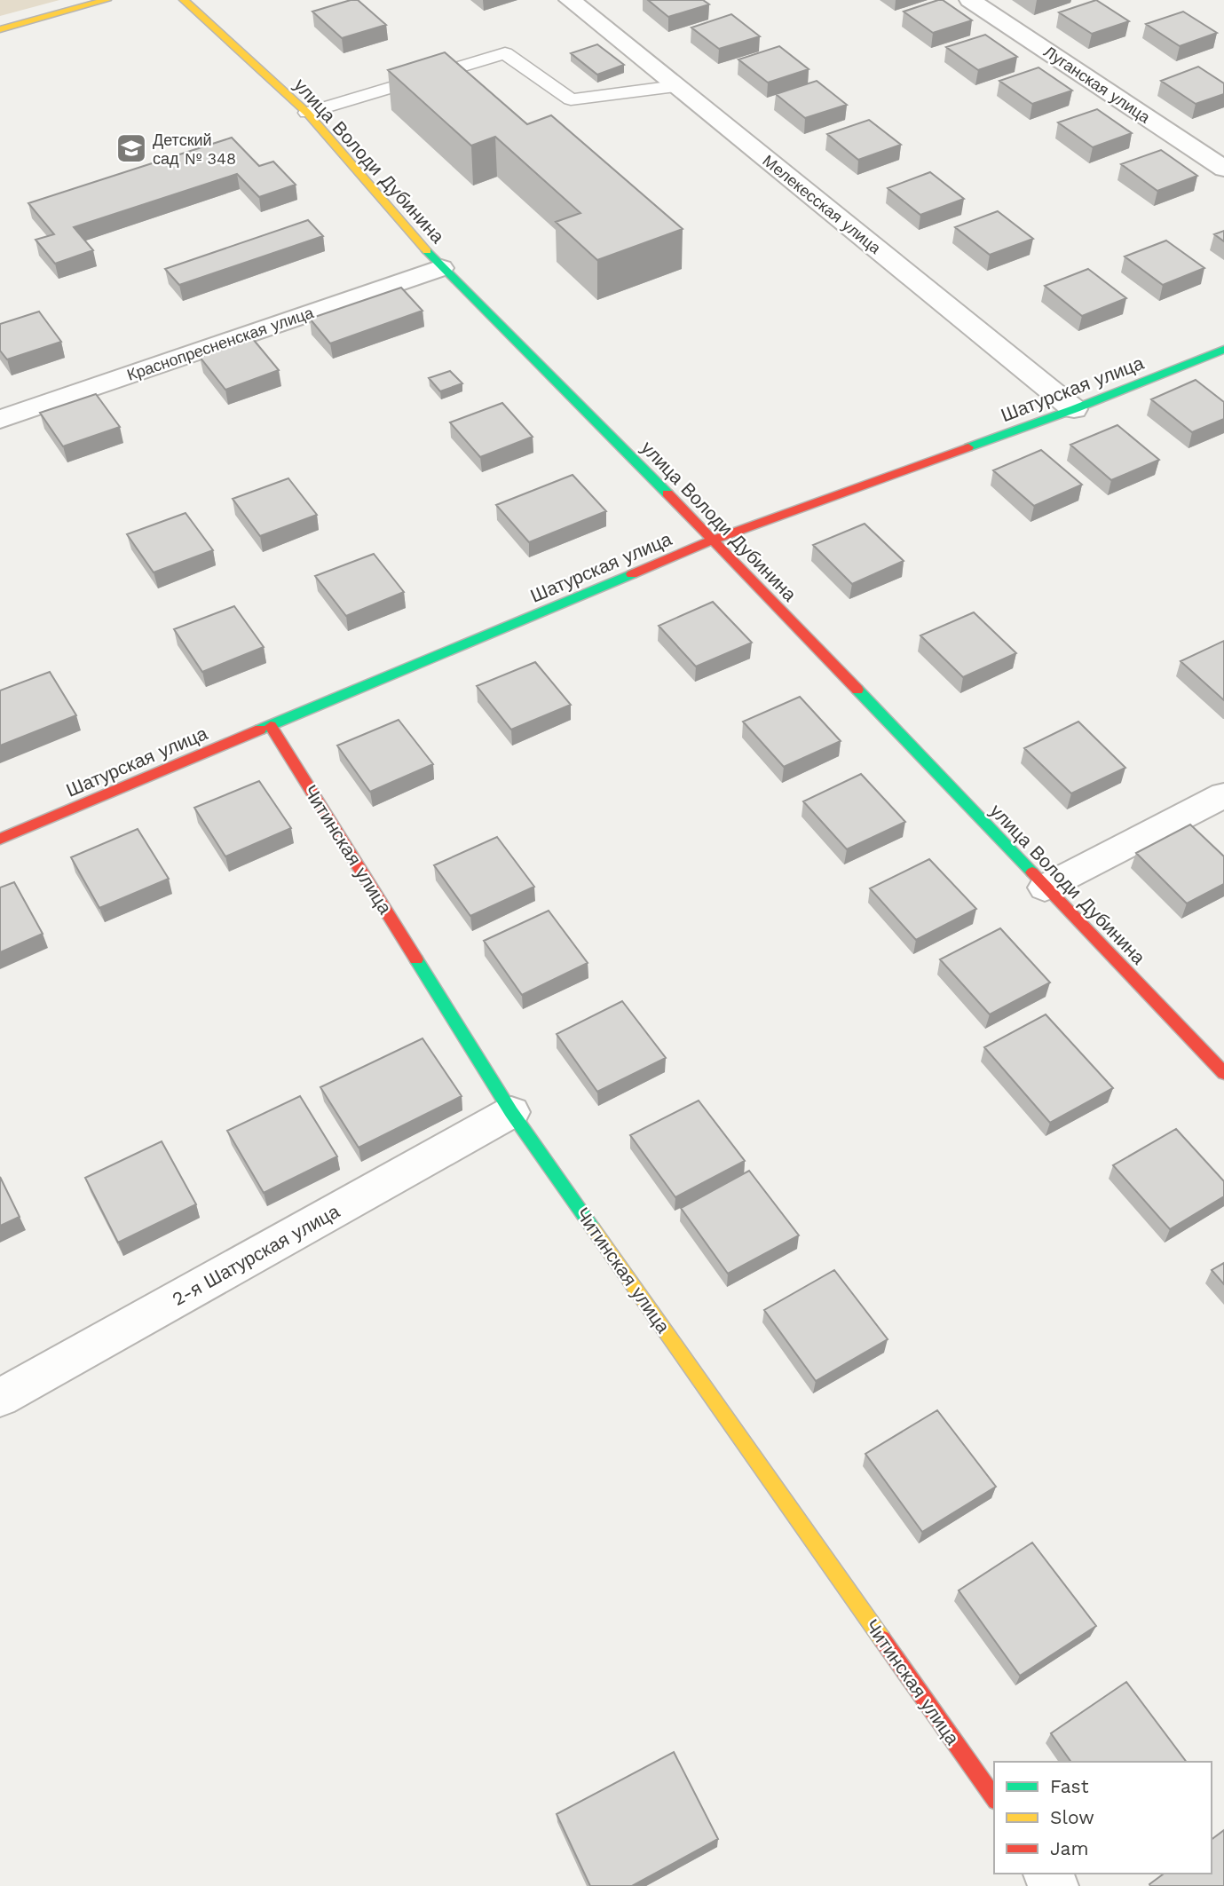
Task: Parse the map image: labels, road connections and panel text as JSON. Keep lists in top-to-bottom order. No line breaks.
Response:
{"streets":{"street":["Луганская улица","улица Володи Дубинина","Мелекесская улица","Краснопресненская улица","Шатурская улица","Читинская улица","2-я Шатурская улица"]},"crossings":[["улица Володи Дубинина","Краснопресненская улица"],["улица Володи Дубинина","Шатурская улица"],["Мелекесская улица","Шатурская улица"],["Шатурская улица","Читинская улица"],["Читинская улица","2-я Шатурская улица"]],"places":{"school or university":["Детский сад № 348"]},"legend":["Fast","Slow","Jam"]}
